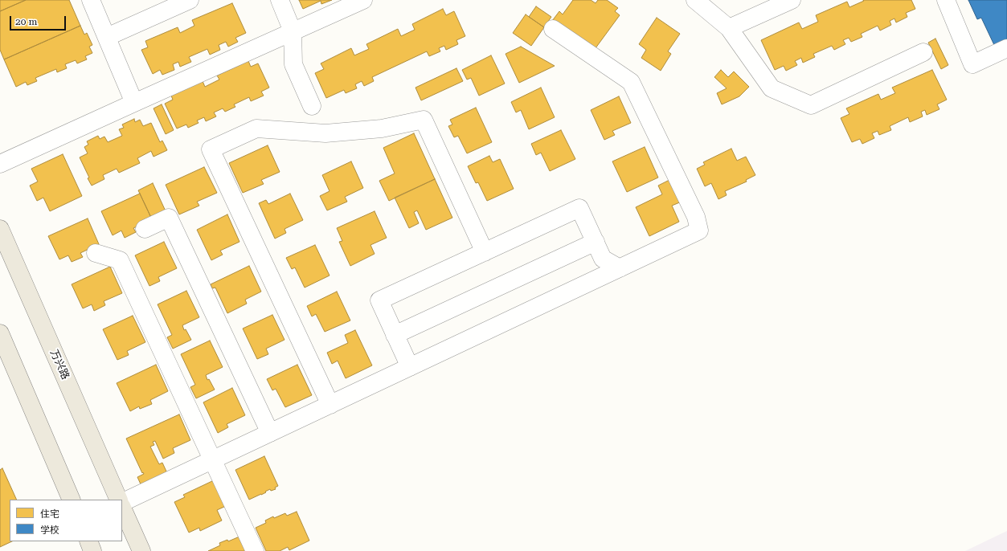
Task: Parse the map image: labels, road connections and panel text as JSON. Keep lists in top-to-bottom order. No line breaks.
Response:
{"streets":{"main road":["万兴路"]},"legend":["住宅","学校"],"scale_bar":"20 m"}
